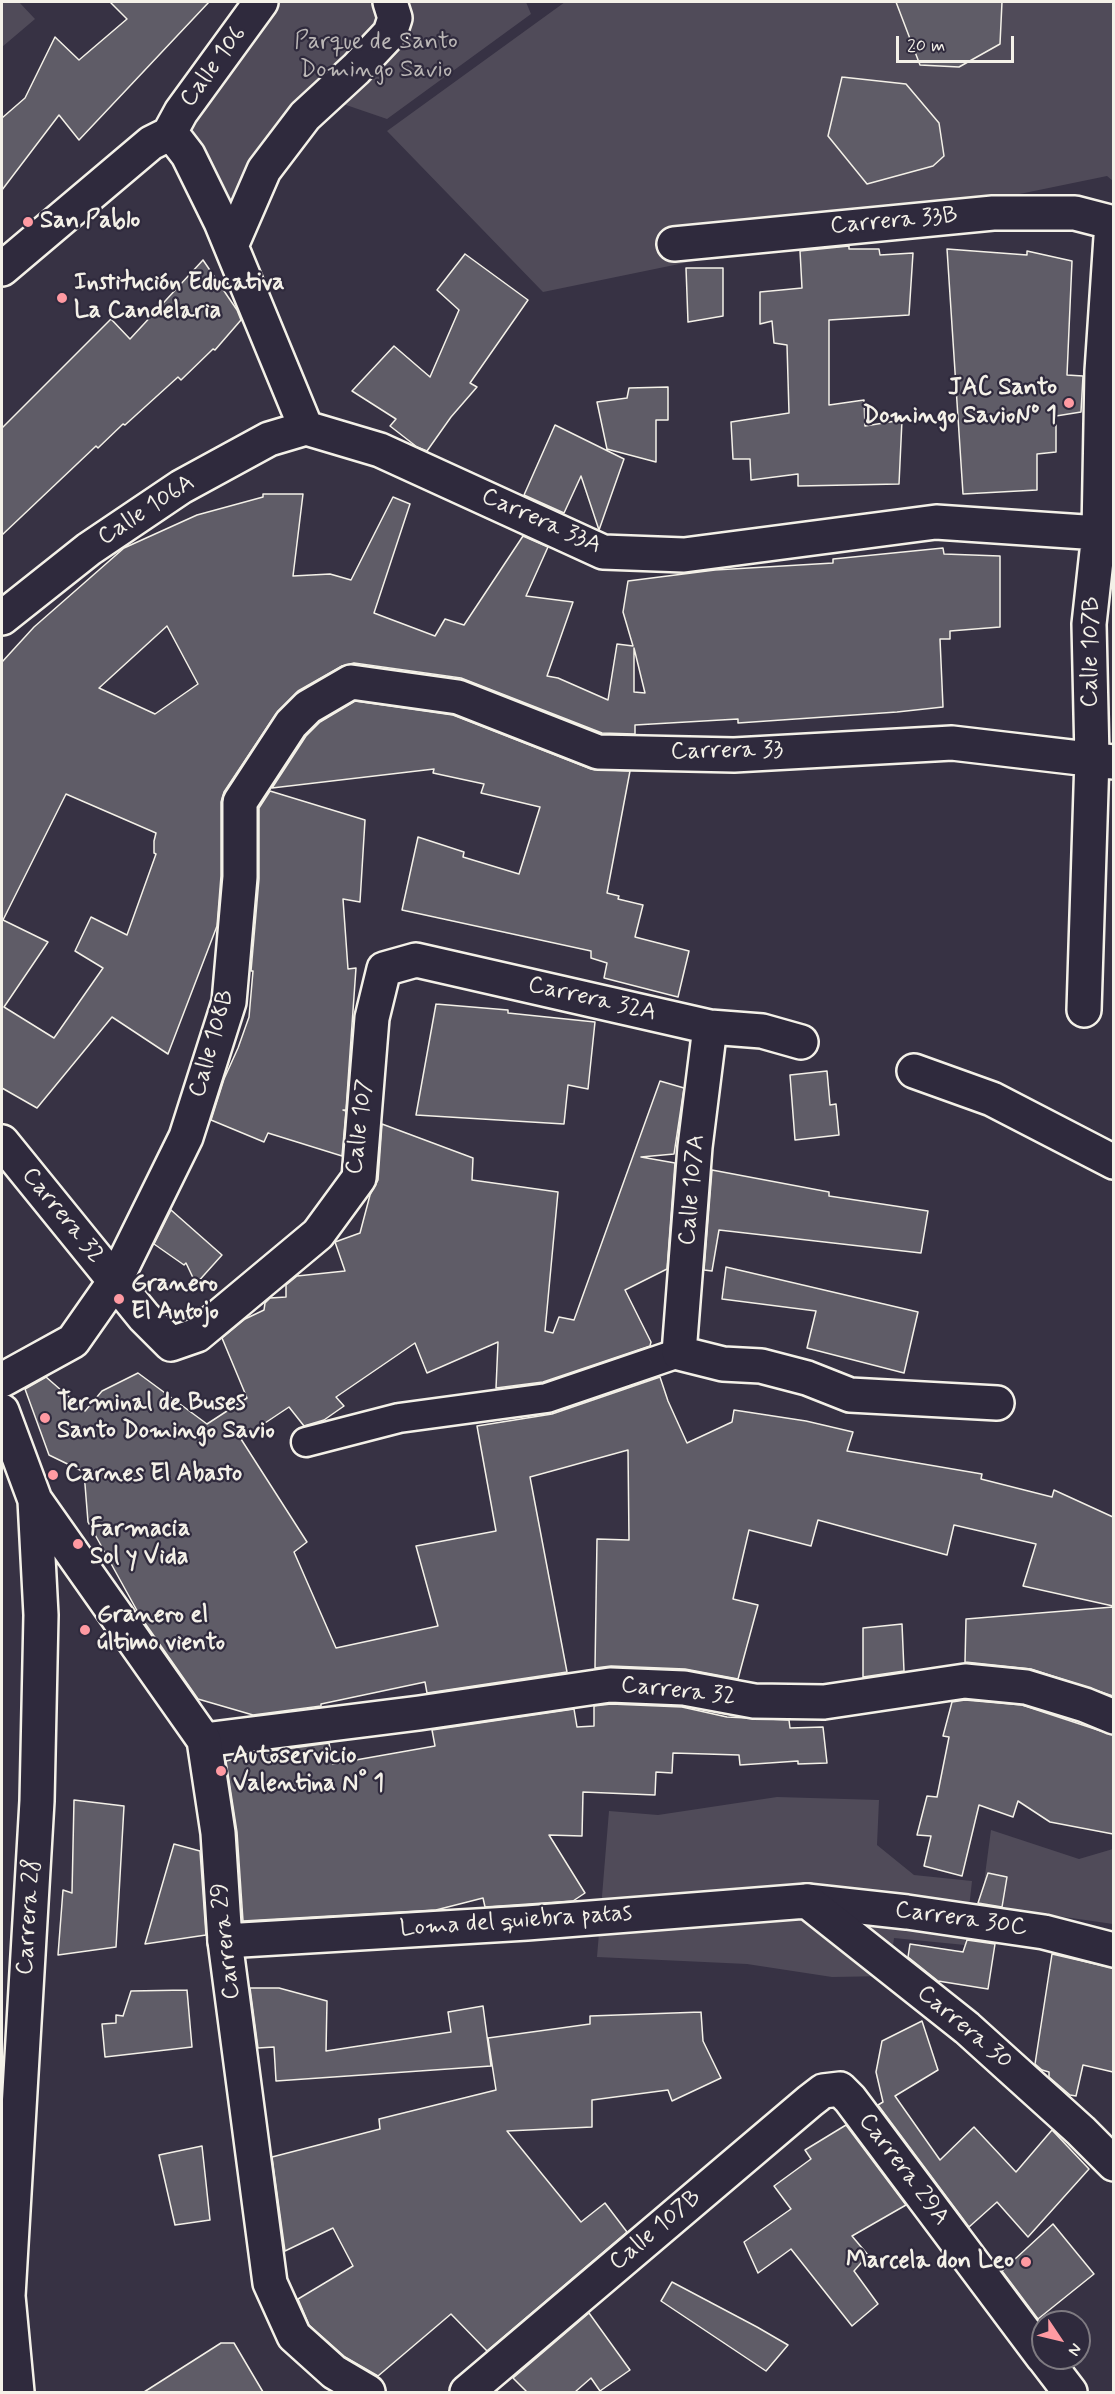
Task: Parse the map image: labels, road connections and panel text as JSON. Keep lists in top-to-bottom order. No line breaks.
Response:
{"streets":{"street":["Calle 106","Carrera 33B","Calle 106A","Carrera 33A","Calle 107B","Carrera 33","Carrera 32A","Calle 108B","Calle 107","Calle 107A","Carrera 32","Carrera 28","Carrera 30C","Loma del quiebra patas","Carrera 29","Carrera 30","Carrera 29A"]},"crossings":[["Carrera 33B","Calle 107B"],["Calle 106A","Carrera 33A"],["Carrera 33A","Calle 107B"],["Calle 107B","Carrera 33"],["Calle 107B","Carrera 29A"],["Carrera 33","Calle 108B"],["Carrera 32A","Calle 107"],["Carrera 32A","Calle 107A"],["Calle 108B","Carrera 32"],["Calle 107","Carrera 32"],["Carrera 32","Carrera 29"],["Carrera 28","Carrera 29"],["Carrera 30C","Loma del quiebra patas"],["Carrera 30C","Carrera 30"],["Loma del quiebra patas","Carrera 29"],["Loma del quiebra patas","Carrera 30"]],"parks":["Parque de Santo Domingo Savio"],"places":["San Pablo","Institución Educativa La Candelaria","JAC Santo Domingo SavioNº 1","Granero El Antojo","Terminal de Buses Santo Domingo Savio","Carnes El Abasto","Farmacia Sol y Vida","Granero el último viento","Autoservicio Valentina N° 1","Marcela don Leo"],"scale_bar":"20 m","north":"bottom right"}
